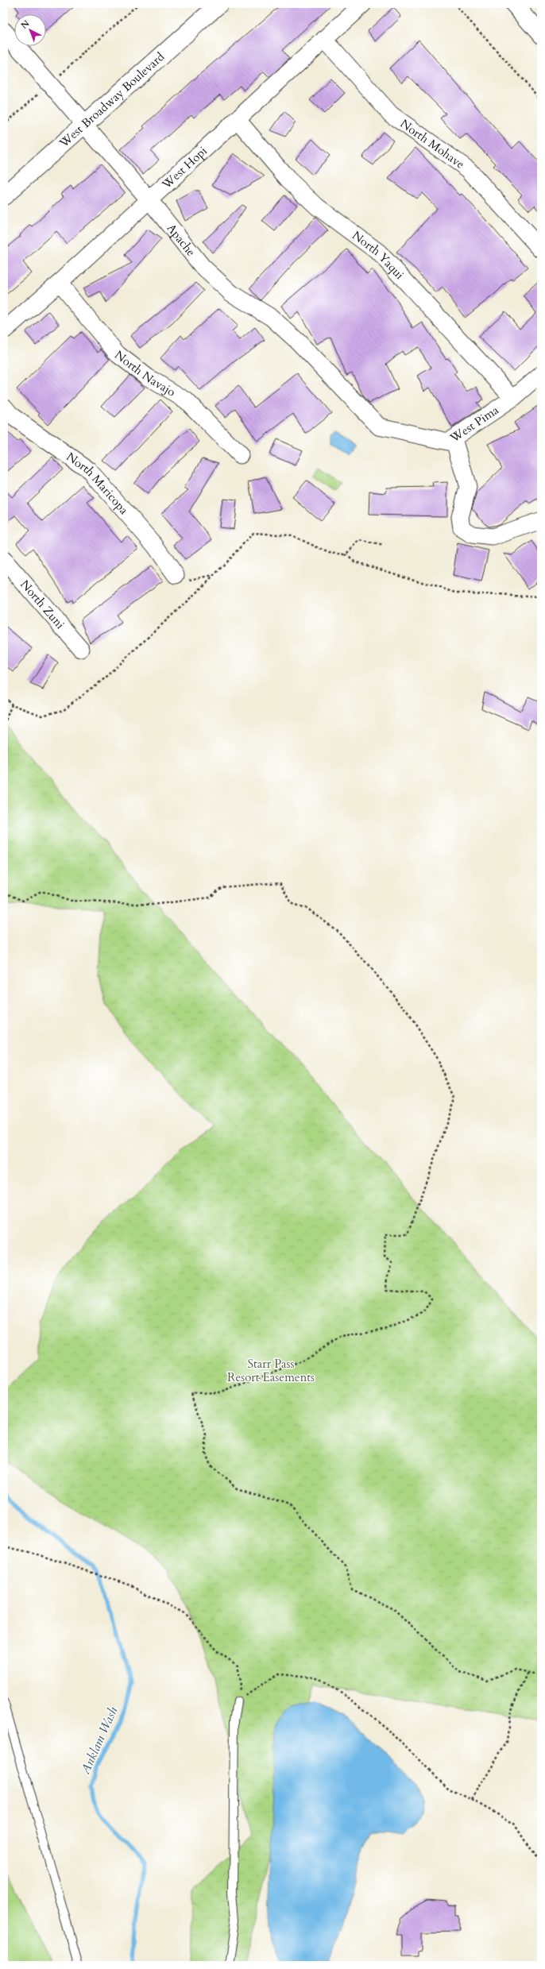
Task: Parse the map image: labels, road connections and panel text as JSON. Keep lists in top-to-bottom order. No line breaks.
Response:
{"streets":{"street":["West Broadway Boulevard","North Mohave","West Hopi","Apache","North Yaqui","North Navajo","West Pima","North Maricopa","North Zuni"]},"crossings":[["West Broadway Boulevard","Apache"],["North Mohave","West Hopi"],["West Hopi","Apache"],["West Hopi","North Yaqui"],["West Hopi","North Navajo"],["Apache","West Pima"],["North Yaqui","West Pima"]],"water":["Anklam Wash"],"parks":["Starr Pass Resort Easements"],"north":"top left"}
